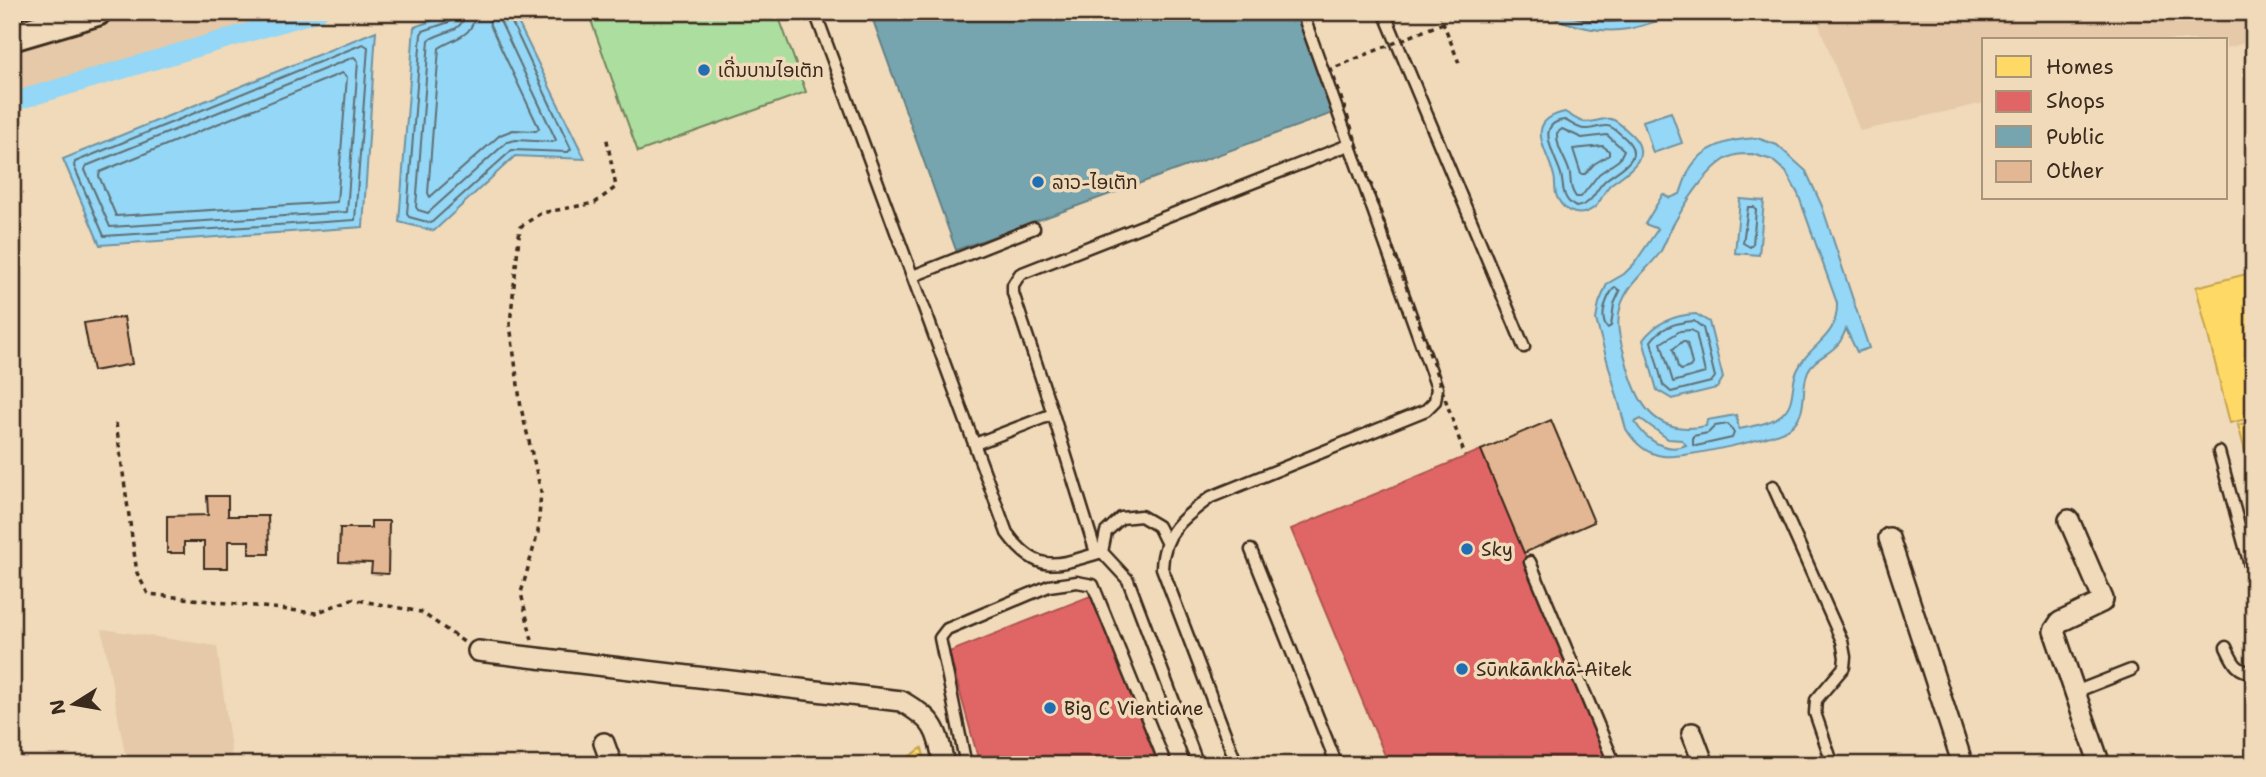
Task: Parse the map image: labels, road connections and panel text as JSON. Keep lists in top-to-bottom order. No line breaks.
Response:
{"places":["ເດີ່ນບານໄອເຕັກ","ລາວ-ໄອເຕັກ","Sky","Sūnkānkhā-Aitek","Big C Vientiane"],"legend":["Homes","Shops","Public","Other"],"north":"left"}
